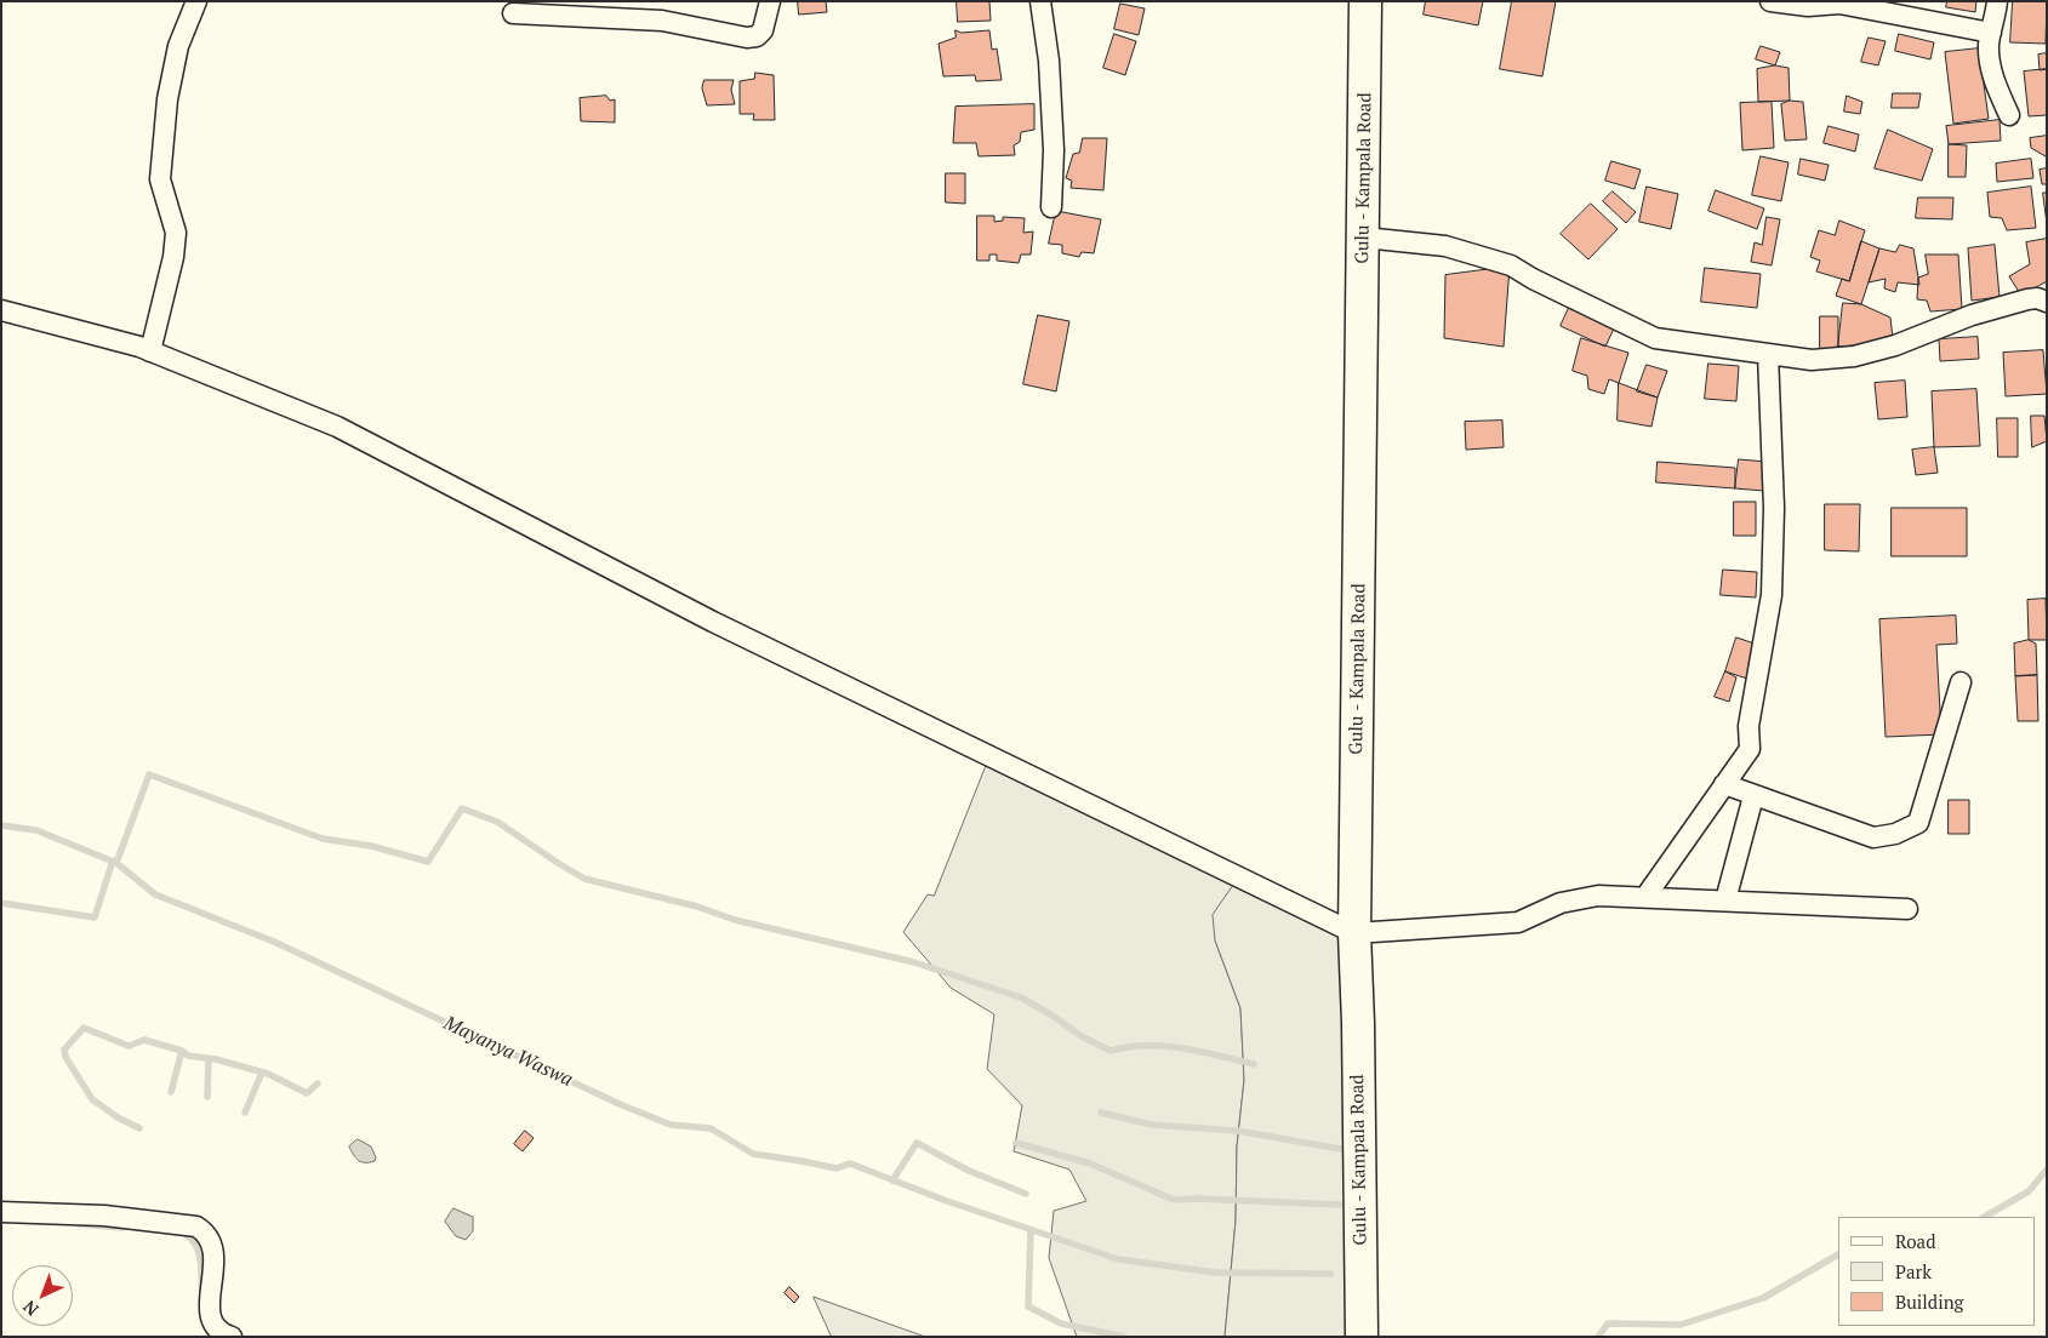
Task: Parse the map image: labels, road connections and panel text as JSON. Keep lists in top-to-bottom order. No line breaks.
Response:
{"streets":{"main road":["Gulu - Kampala Road"]},"water":["Mayanya Waswa"],"legend":["Road","Park","Building"],"north":"bottom left"}
